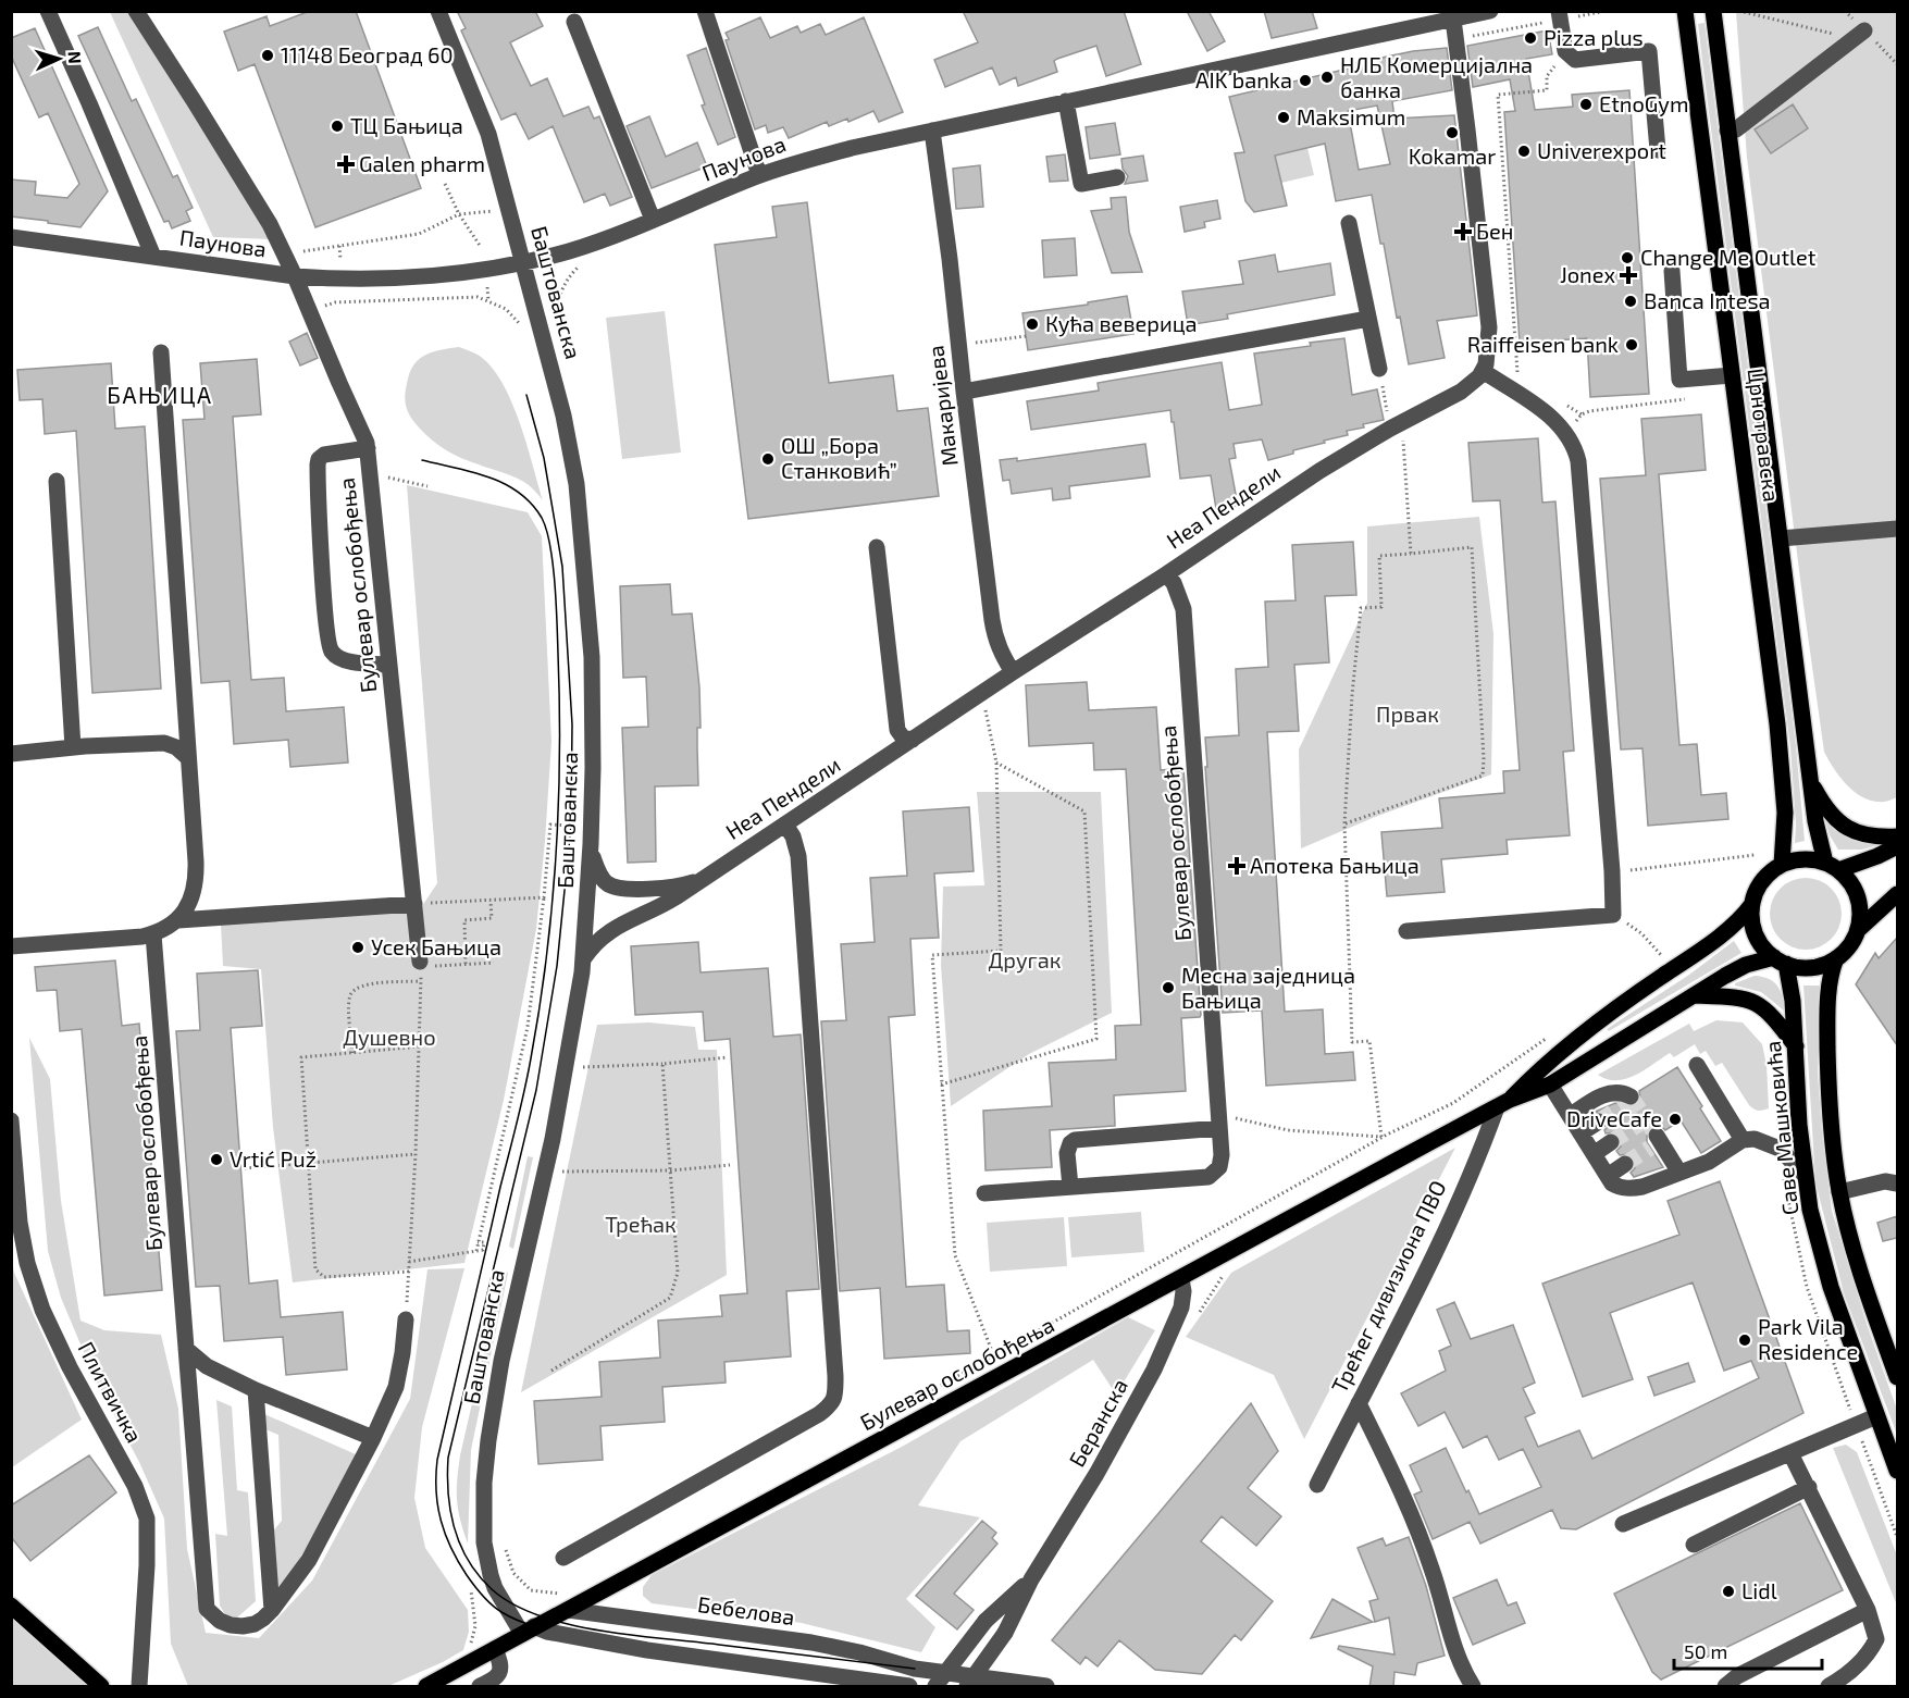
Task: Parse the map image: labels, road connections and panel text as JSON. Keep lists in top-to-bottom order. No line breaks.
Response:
{"streets":{"main road":["Црнотравска","Булевар ослобођења","Саве Машковића"],"street":["Паунова","Баштованска","Макаријева","Неа Пендели","Трећег дивизиона ПВО","Плитвичка","Беранска","Бебелова"]},"crossings":[["Паунова","Баштованска"],["Паунова","Макаријева"],["Паунова","Булевар ослобођења"],["Баштованска","Неа Пендели"],["Баштованска","Булевар ослобођења"],["Макаријева","Неа Пендели"],["Црнотравска","Булевар ослобођења"],["Црнотравска","Саве Машковића"],["Неа Пендели","Булевар ослобођења"],["Булевар ослобођења","Саве Машковића"],["Булевар ослобођења","Трећег дивизиона ПВО"],["Булевар ослобођења","Беранска"],["Булевар ослобођења","Бебелова"]],"districts":["БАЊИЦА"],"parks":["Првак","Другак","Душевно","Трећак"],"places":{"other":["Pizza plus","11148 Београд 60","НЛБ Комерцијална банка","AIK banka","EtnoGym","Maksimum","ТЦ Бањица","Kokamar","Univerexport","Change Me Outlet","Banca Intesa","Кућа веверица","Raiffeisen bank","ОШ „Бора Станковић”","Усек Бањица","Месна заједница Бањица","DriveCafe","Vrtić Puž","Park Vila Residence","Lidl"],"health":["Galen pharm","Бен","Jonex","Апотека Бањица"]},"scale_bar":"50 m","north":"right"}
